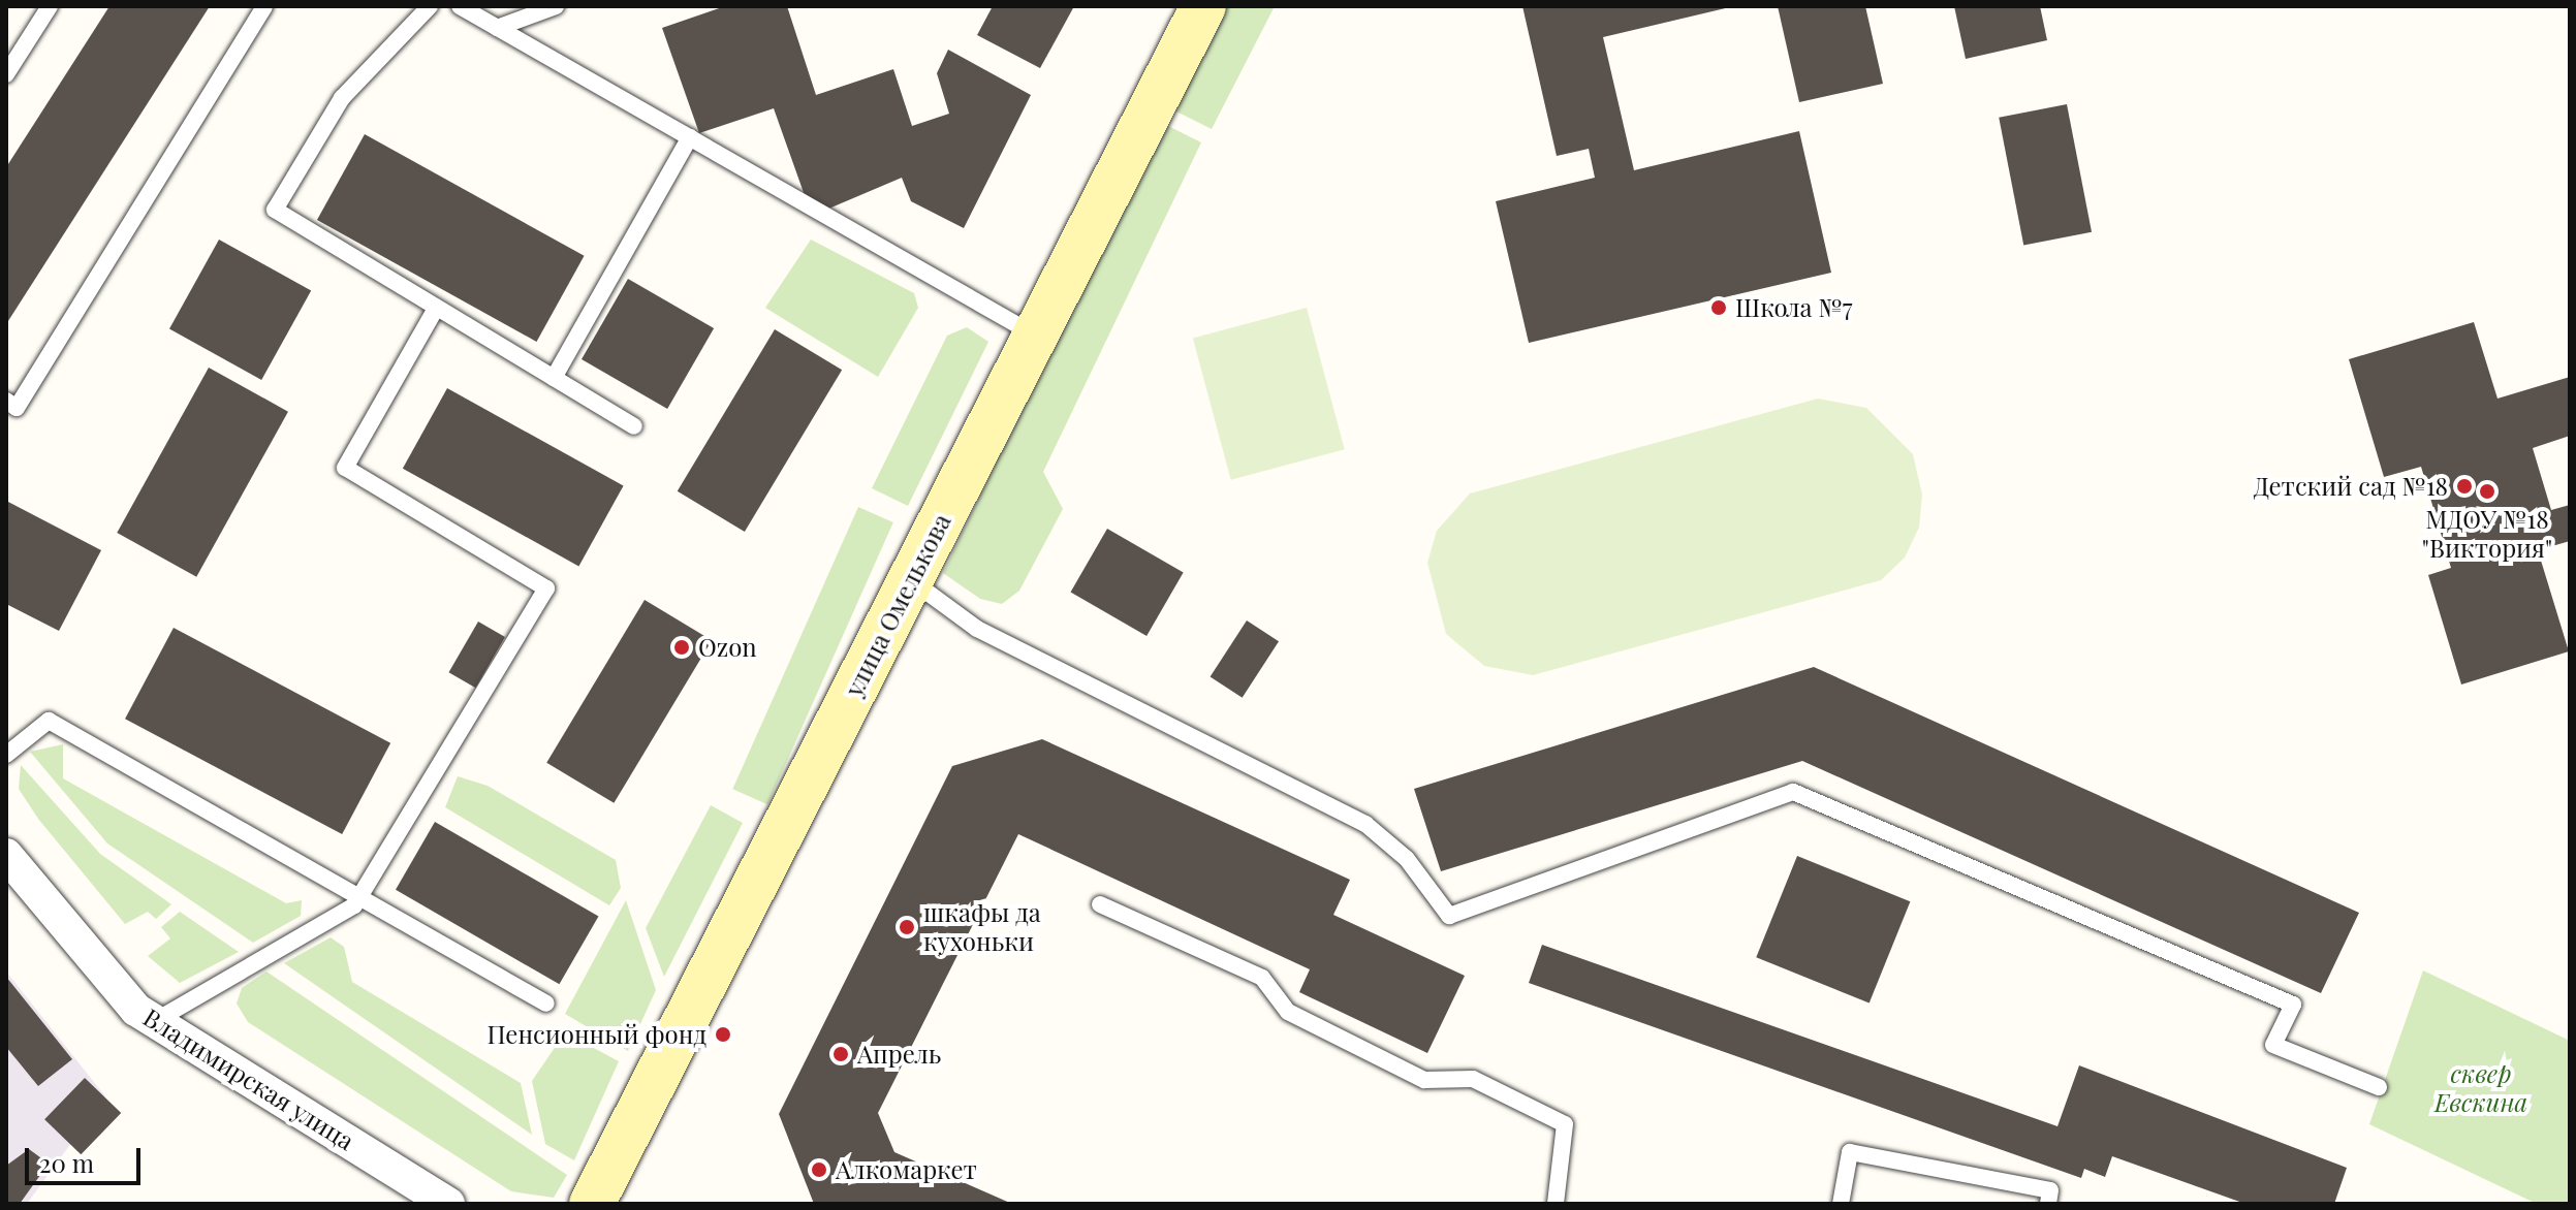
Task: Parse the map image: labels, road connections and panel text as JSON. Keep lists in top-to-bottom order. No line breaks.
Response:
{"streets":{"street":["улица Омелькова","Владимирская улица"]},"parks":["сквер Евскина"],"places":["Школа №7","Детский сад №18","МДОУ №18 \"Виктория\"","Ozon","шкафы да кухоньки","Пенсионный фонд","Апрель","Алкомаркет"],"scale_bar":"20 m"}
